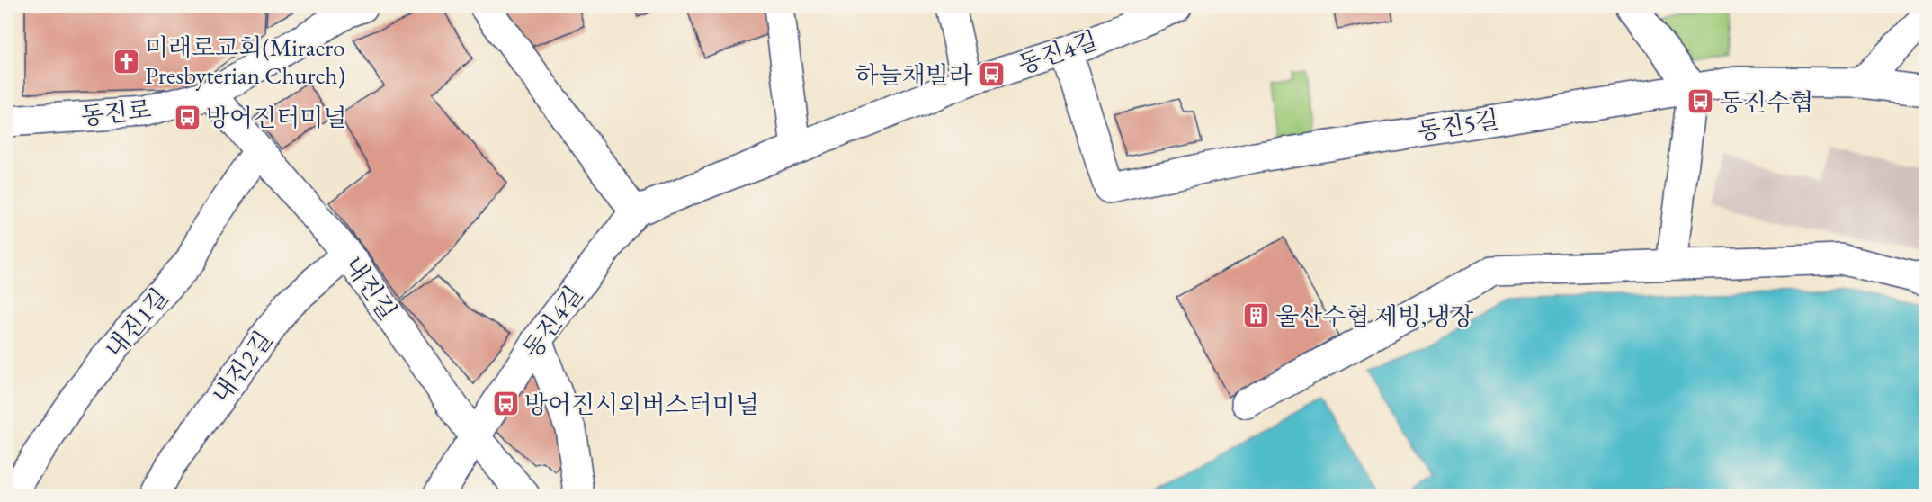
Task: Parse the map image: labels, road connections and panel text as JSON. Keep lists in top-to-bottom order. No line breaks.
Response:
{"streets":{"street":["동진4길","동진로","동진5길","내진길","내진1길","내진2길"]},"crossings":[["동진4길","동진5길"],["동진4길","내진길"],["동진로","내진길"],["내진길","내진1길"],["내진길","내진2길"]],"places":{"church":["미래로교회(Miraero Presbyterian Church)"],"bus stop":["하늘채빌라","동진수협","방어진터미널","방어진시외버스터미널"],"building":["울산수협 제빙,냉장"]}}
